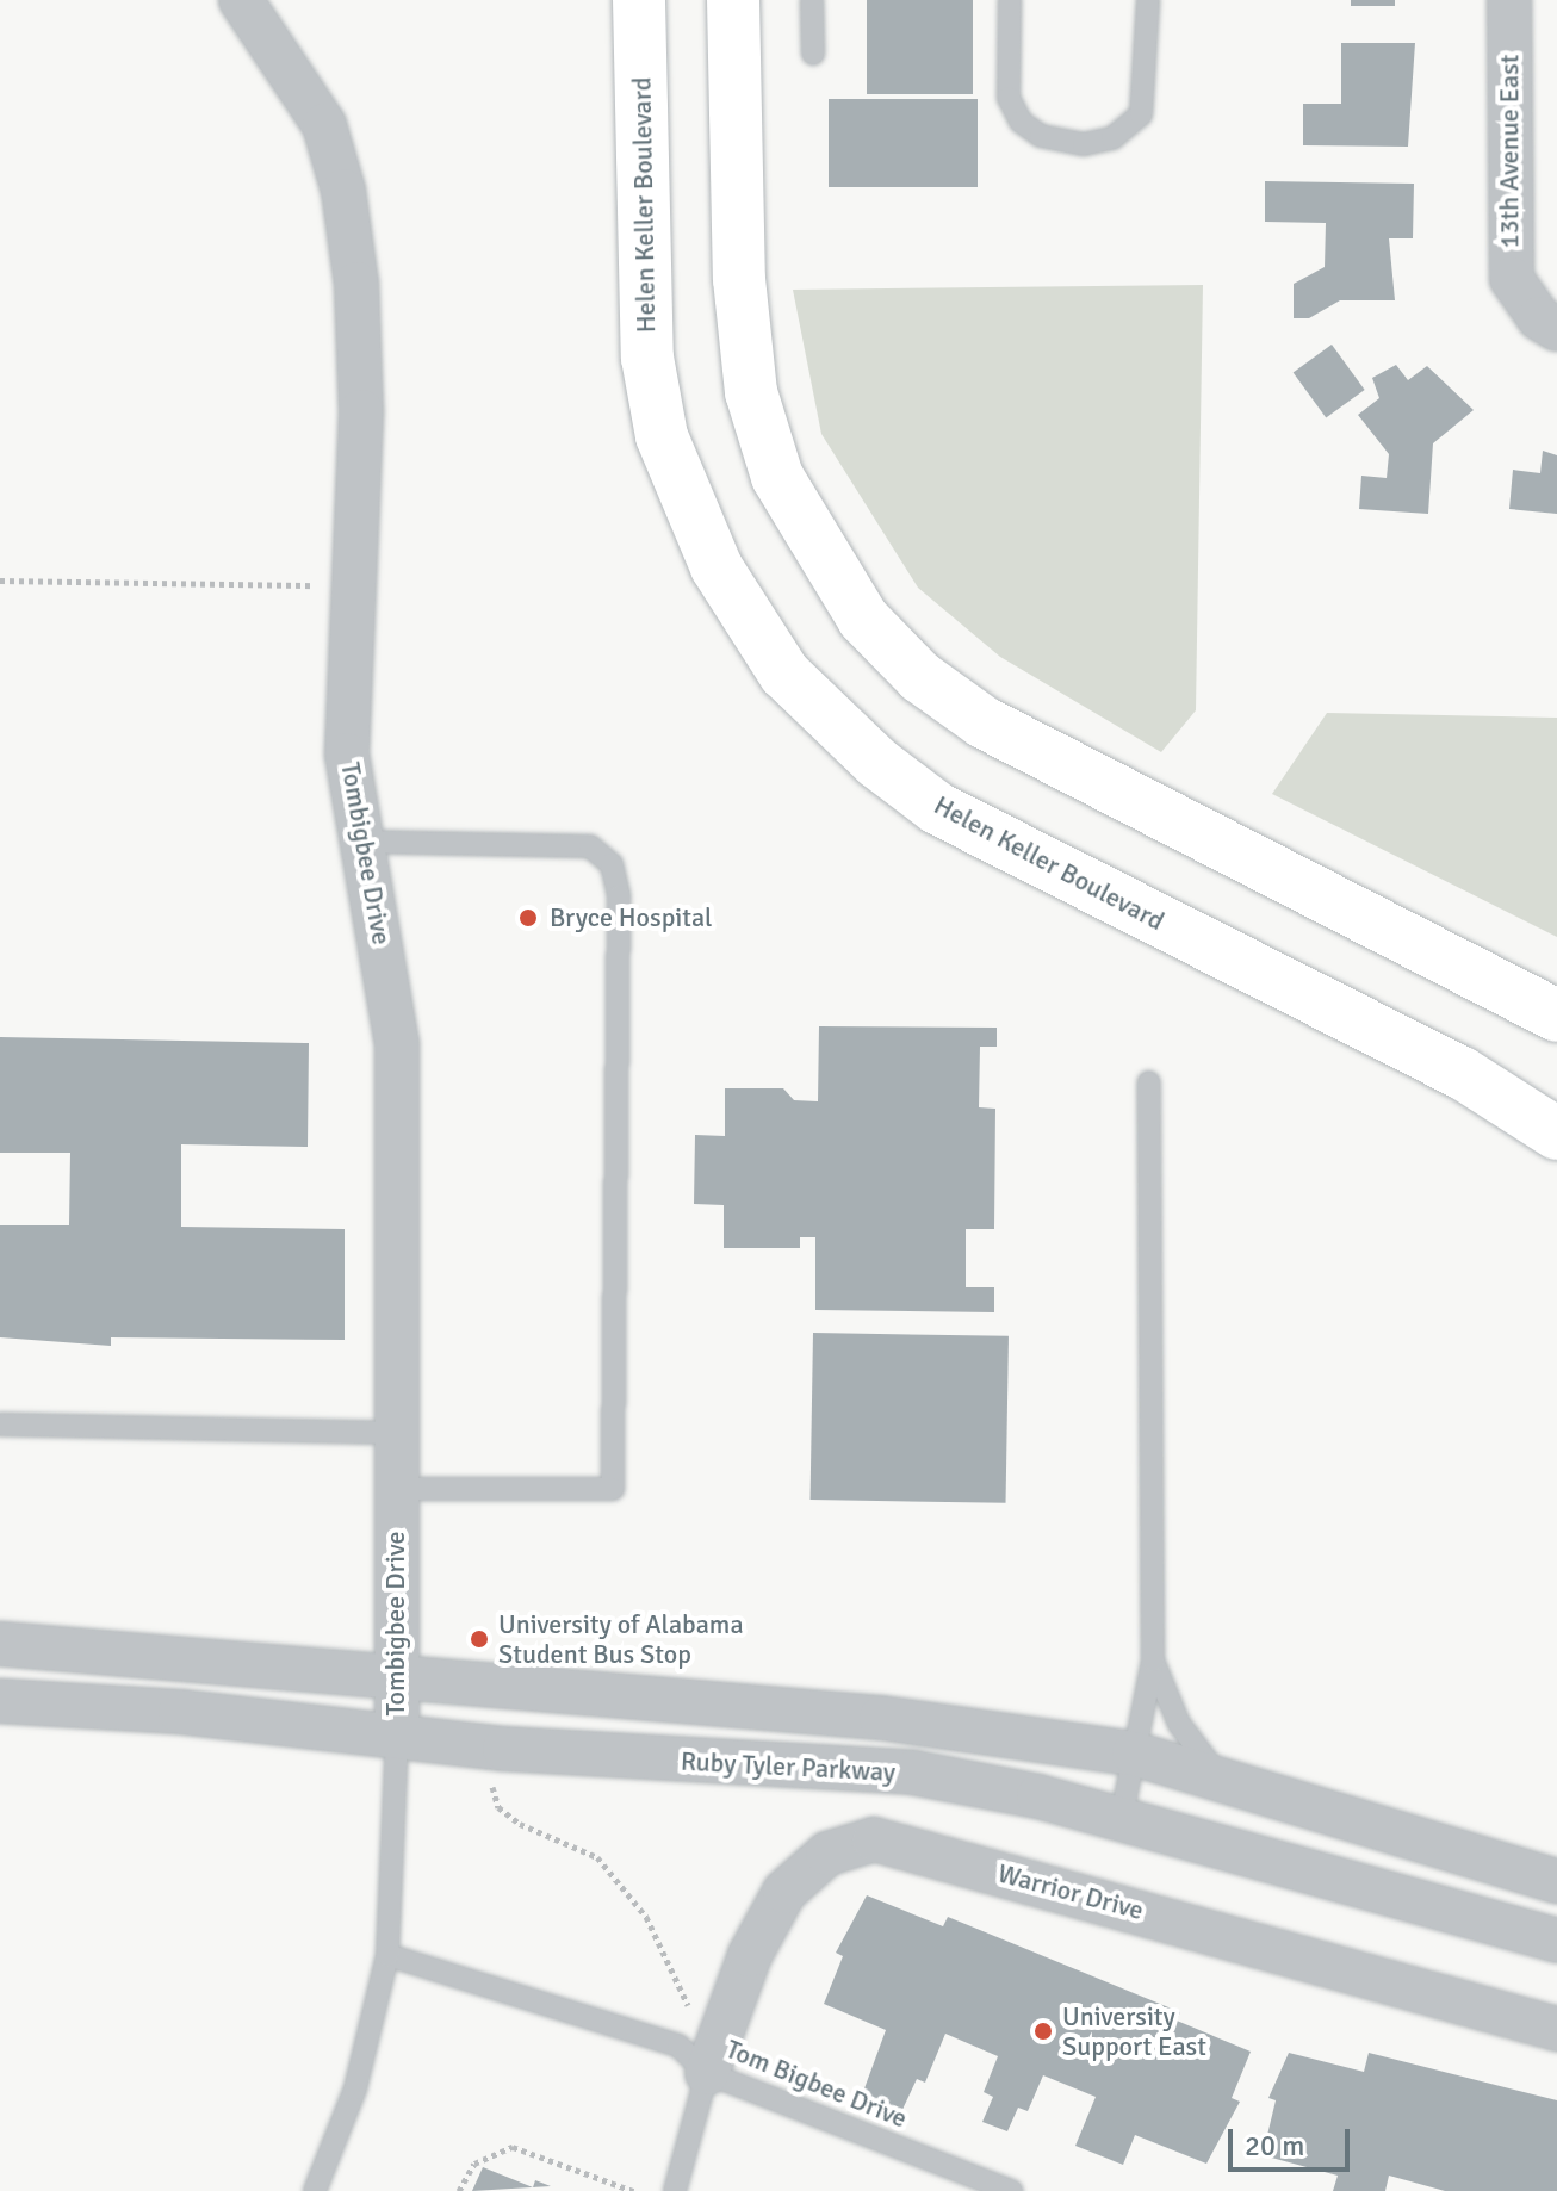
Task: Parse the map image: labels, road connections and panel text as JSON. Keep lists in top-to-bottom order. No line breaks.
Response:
{"streets":{"street":["13th Avenue East","Helen Keller Boulevard","Tombigbee Drive","Ruby Tyler Parkway","Warrior Drive"],"lane":["Tom Bigbee Drive"]},"crossings":[["Tombigbee Drive","Ruby Tyler Parkway"],["Warrior Drive","Tom Bigbee Drive"]],"places":["Bryce Hospital","University of Alabama Student Bus Stop","University Support East"],"scale_bar":"20 m"}
